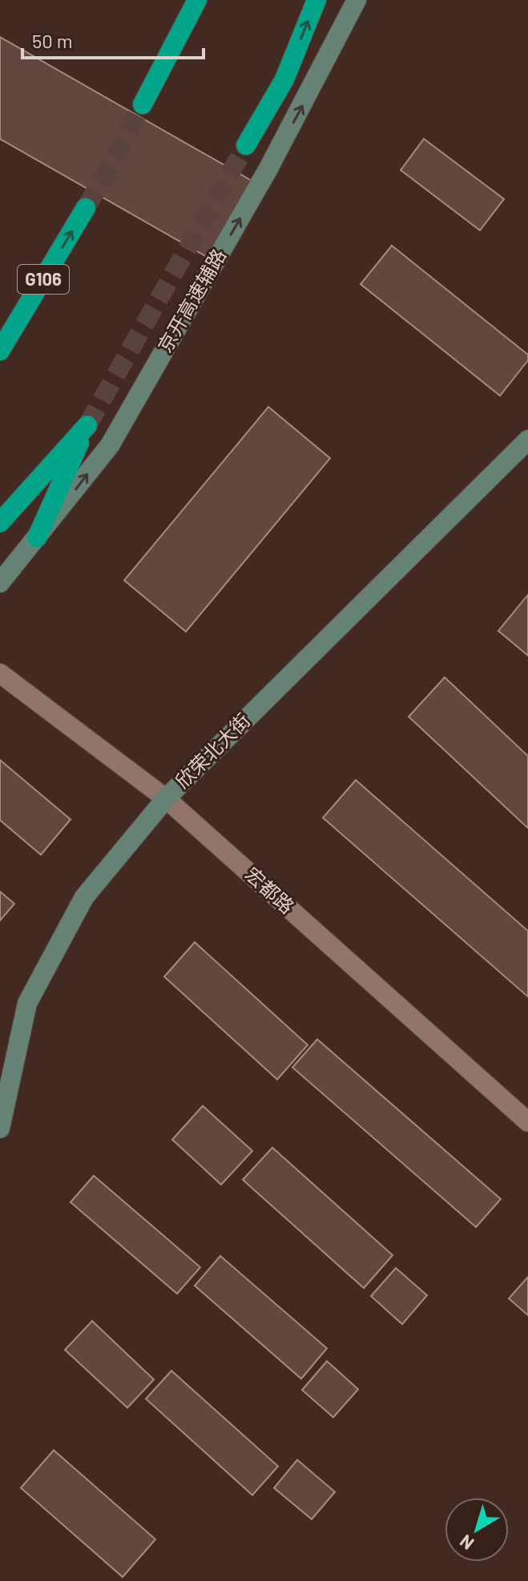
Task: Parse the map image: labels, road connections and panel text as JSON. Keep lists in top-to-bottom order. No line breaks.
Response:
{"streets":{"highway":["G106"],"street":["京开高速辅路","欣荣北大街","宏都路"]},"crossings":[["欣荣北大街","宏都路"]],"one_way":["京开高速辅路"],"scale_bar":"50 m","north":"bottom left"}
